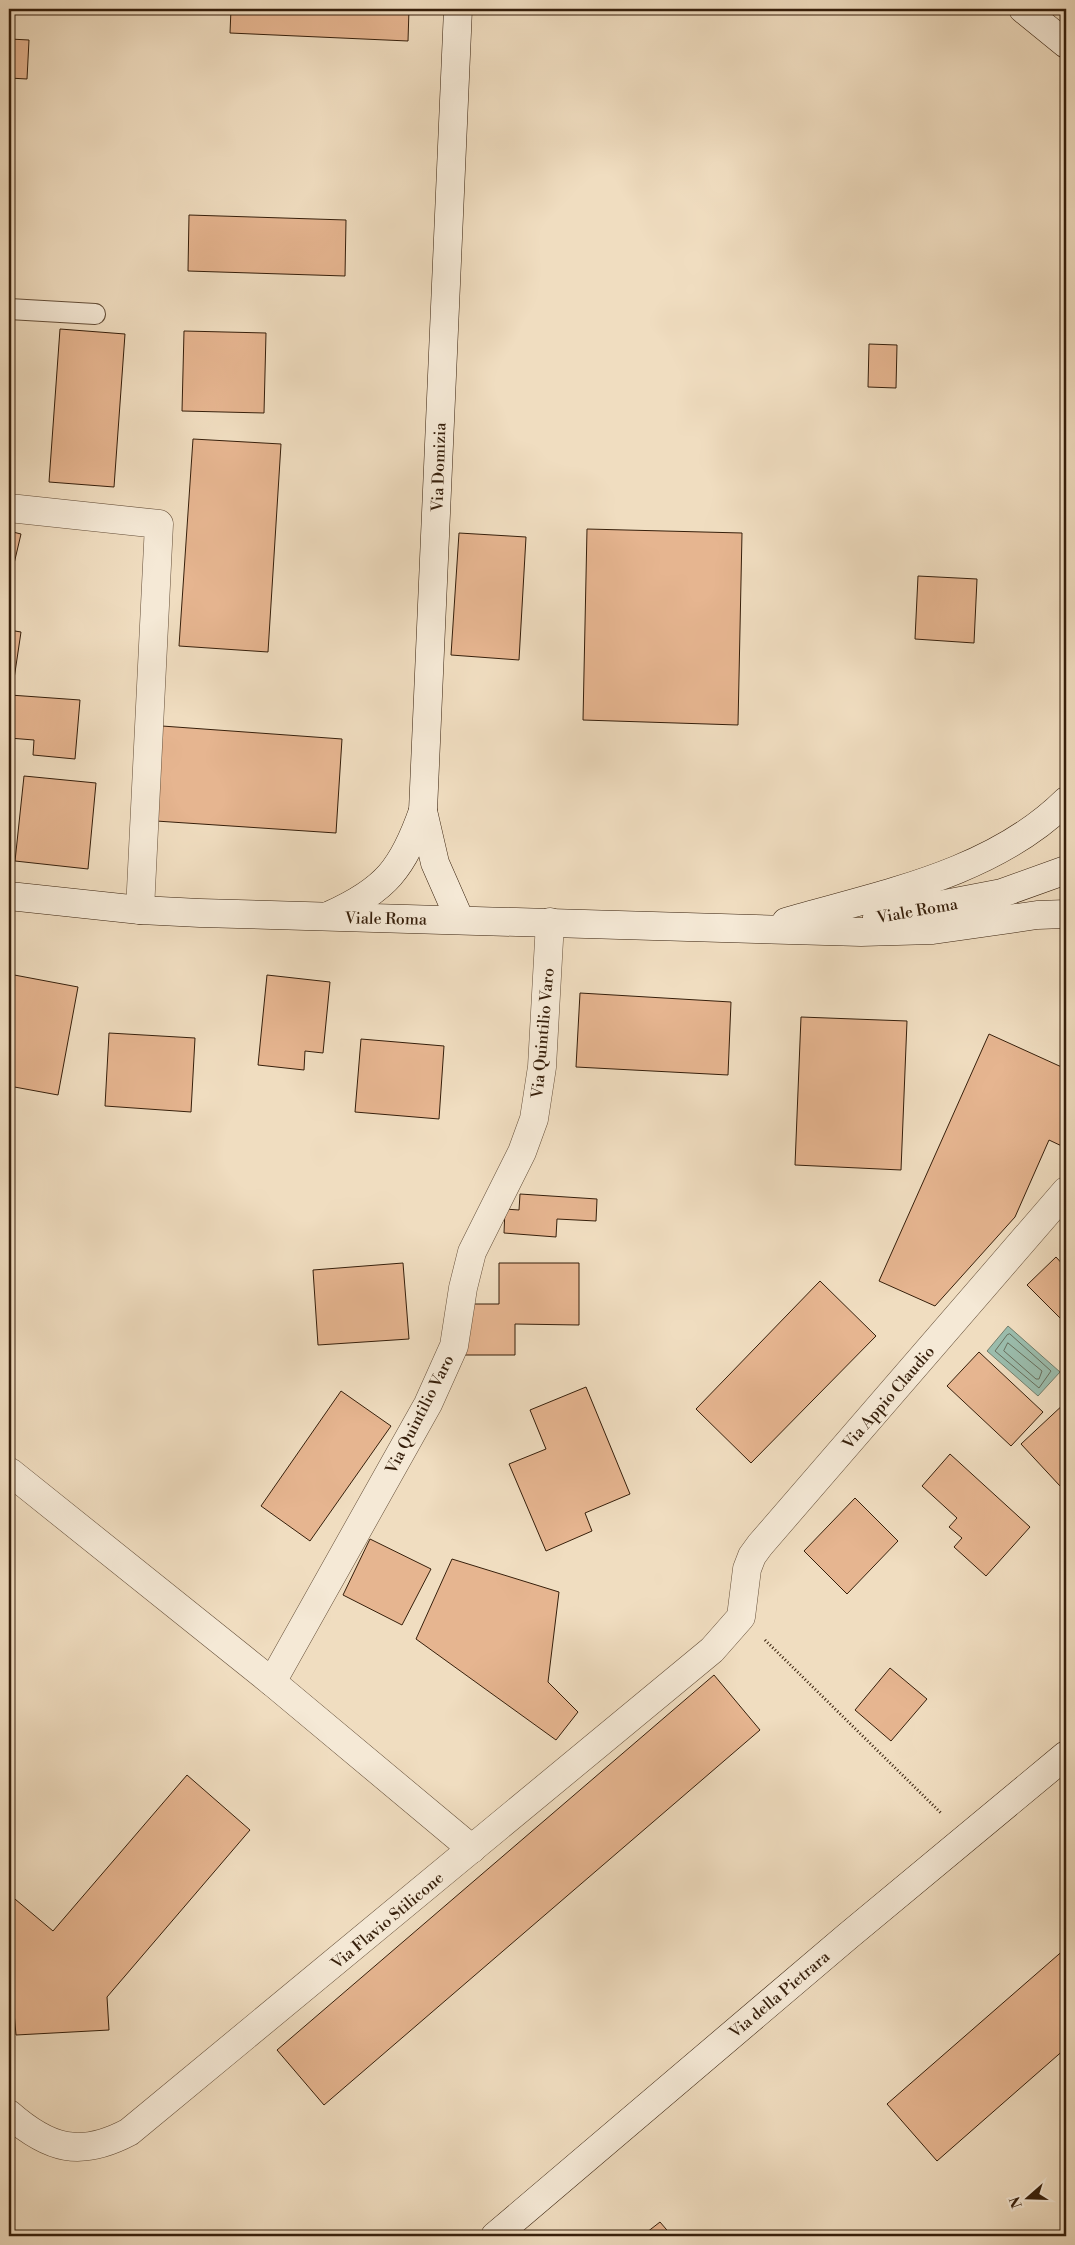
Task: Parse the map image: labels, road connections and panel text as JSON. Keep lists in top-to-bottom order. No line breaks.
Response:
{"streets":{"street":["Via Domizia","Viale Roma","Via Quintilio Varo","Via Appio Claudio","Via Flavio Stilicone","Via della Pietrara"]},"crossings":[["Via Domizia","Viale Roma"],["Viale Roma","Via Quintilio Varo"],["Via Appio Claudio","Via Flavio Stilicone"]],"north":"left"}
